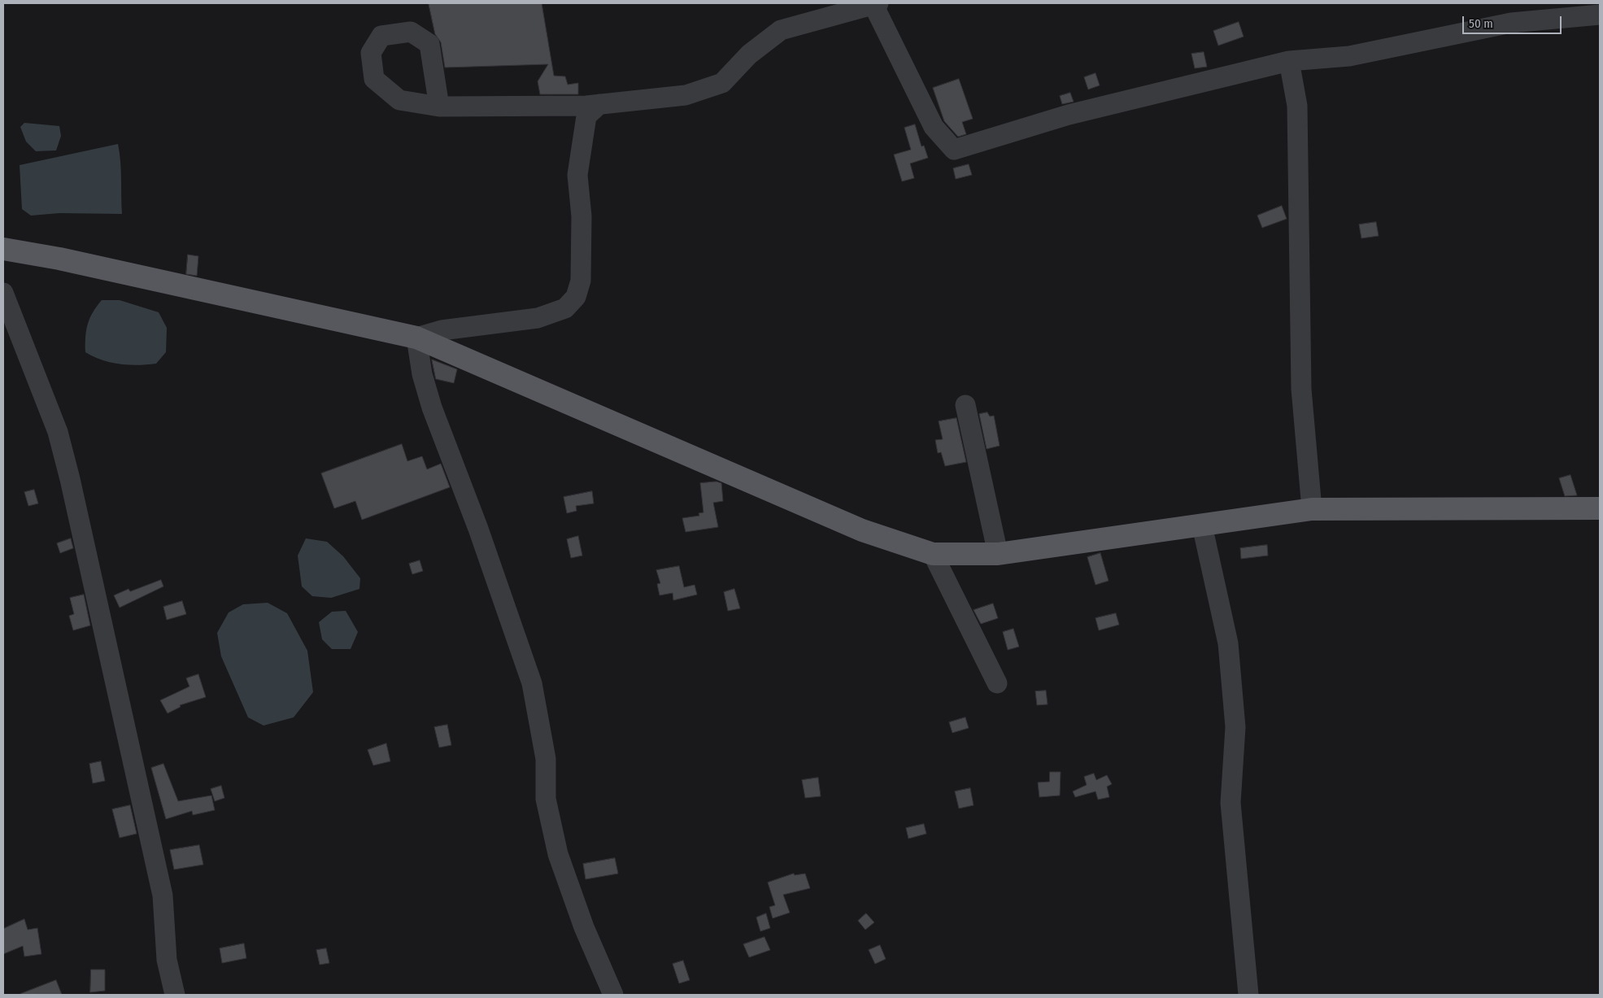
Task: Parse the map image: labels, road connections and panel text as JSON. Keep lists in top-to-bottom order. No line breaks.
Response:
{"scale_bar":"50 m"}
